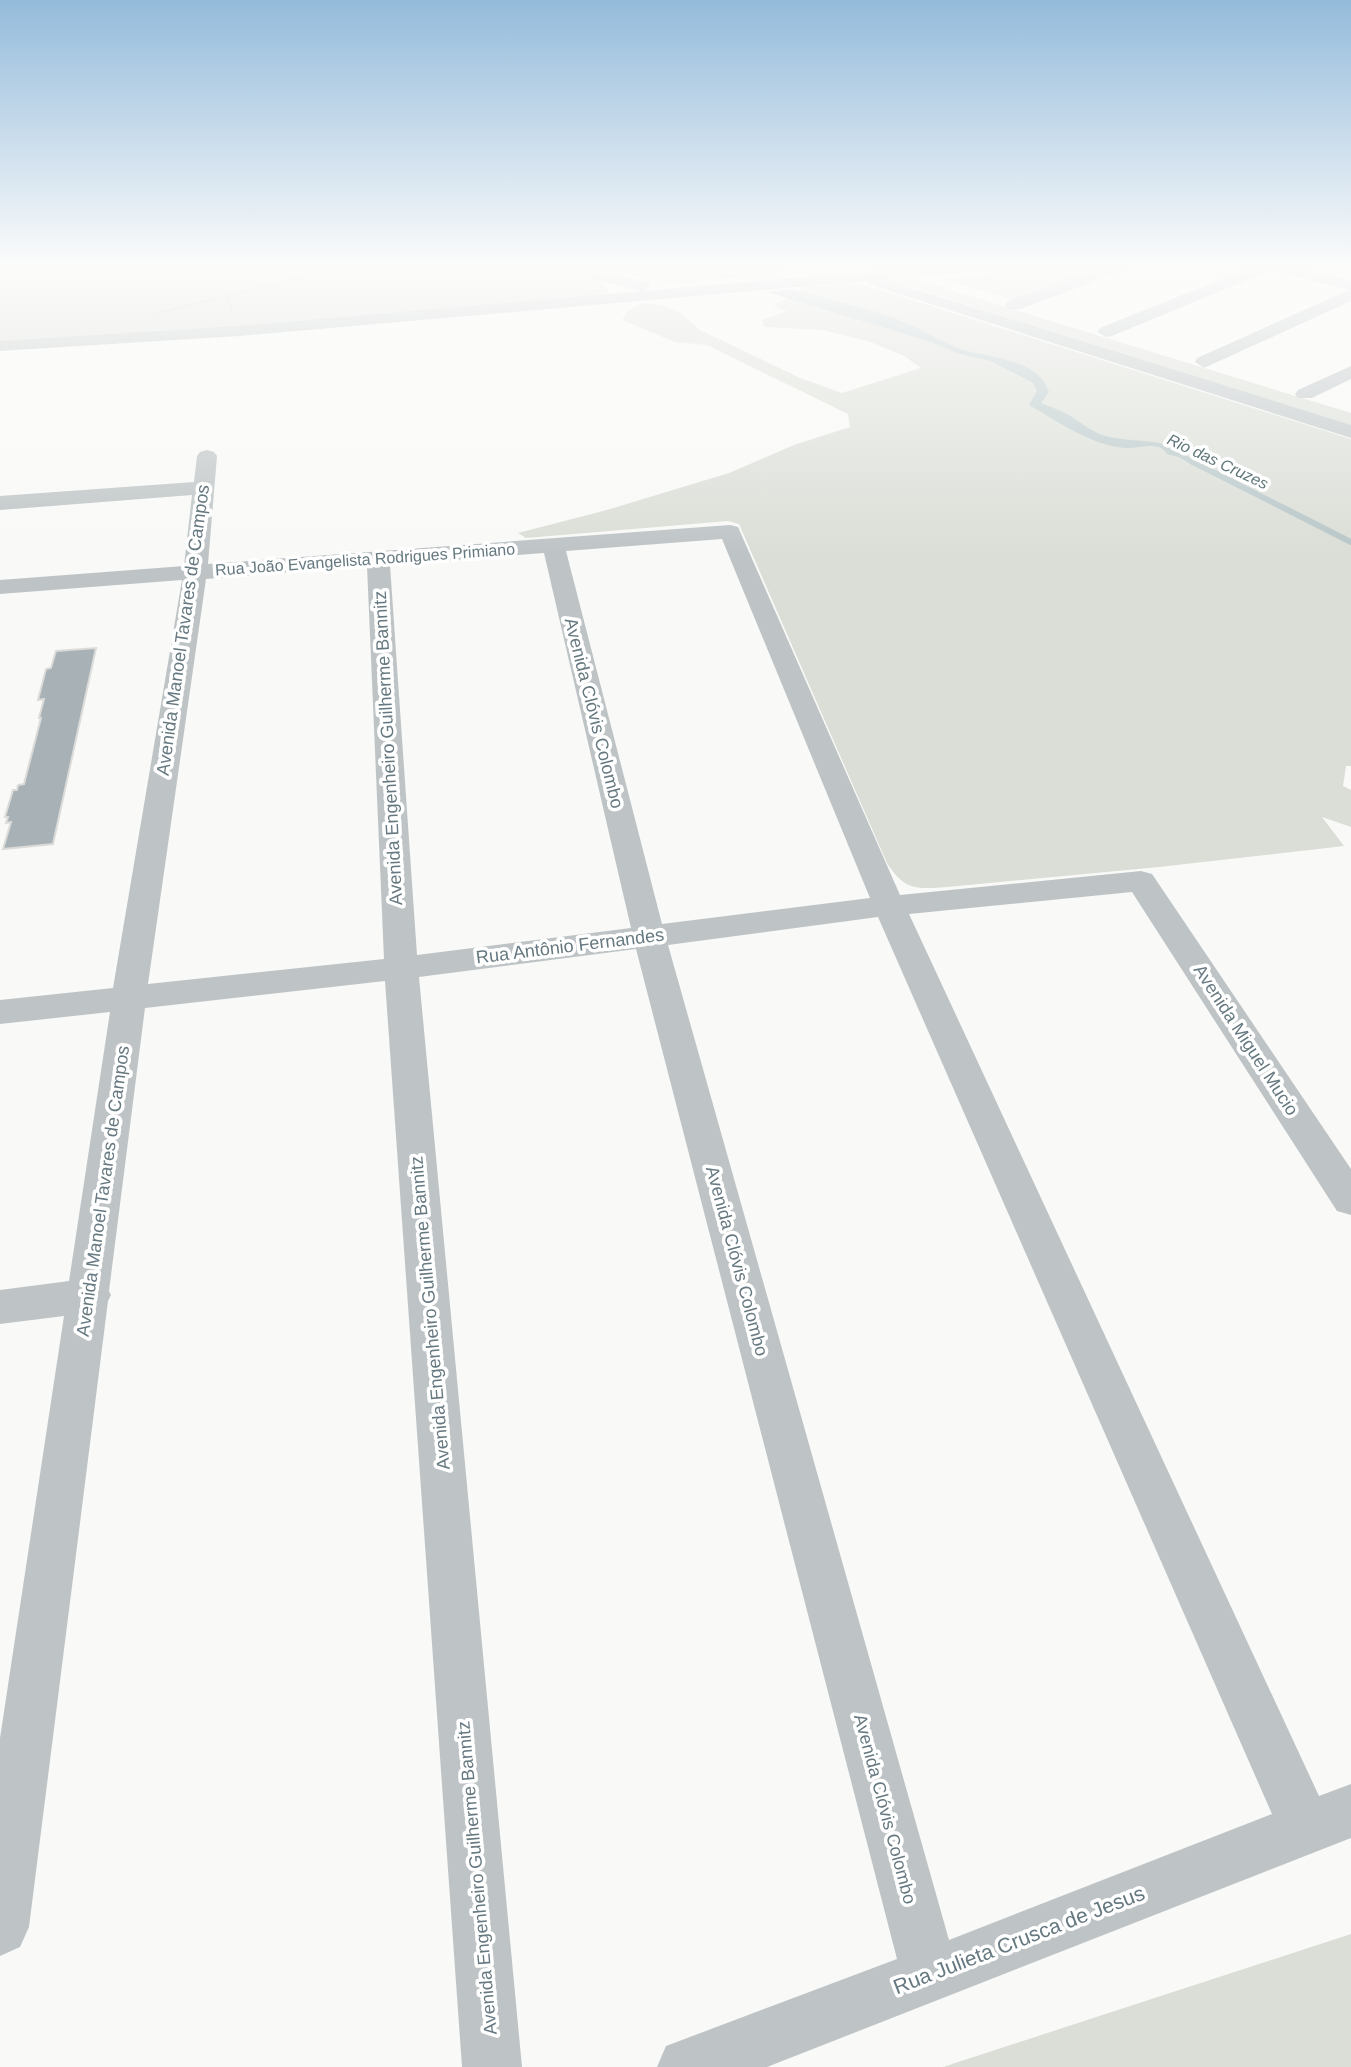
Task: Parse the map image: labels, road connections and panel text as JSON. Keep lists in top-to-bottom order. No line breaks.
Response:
{"streets":{"street":["Rua João Evangelista Rodrigues Primiano","Avenida Manoel Tavares de Campos","Avenida Clóvis Colombo","Avenida Engenheiro Guilherme Bannitz","Rua Antônio Fernandes","Avenida Miguel Mucio","Rua Julieta Crusca de Jesus"]},"crossings":[["Rua João Evangelista Rodrigues Primiano","Avenida Manoel Tavares de Campos"],["Rua João Evangelista Rodrigues Primiano","Avenida Clóvis Colombo"],["Rua João Evangelista Rodrigues Primiano","Avenida Engenheiro Guilherme Bannitz"],["Rua João Evangelista Rodrigues Primiano","Rua Antônio Fernandes"],["Avenida Manoel Tavares de Campos","Rua Antônio Fernandes"],["Avenida Clóvis Colombo","Rua Antônio Fernandes"],["Avenida Clóvis Colombo","Rua Julieta Crusca de Jesus"],["Avenida Engenheiro Guilherme Bannitz","Rua Antônio Fernandes"],["Rua Antônio Fernandes","Avenida Miguel Mucio"]],"water":["Rio das Cruzes"]}
